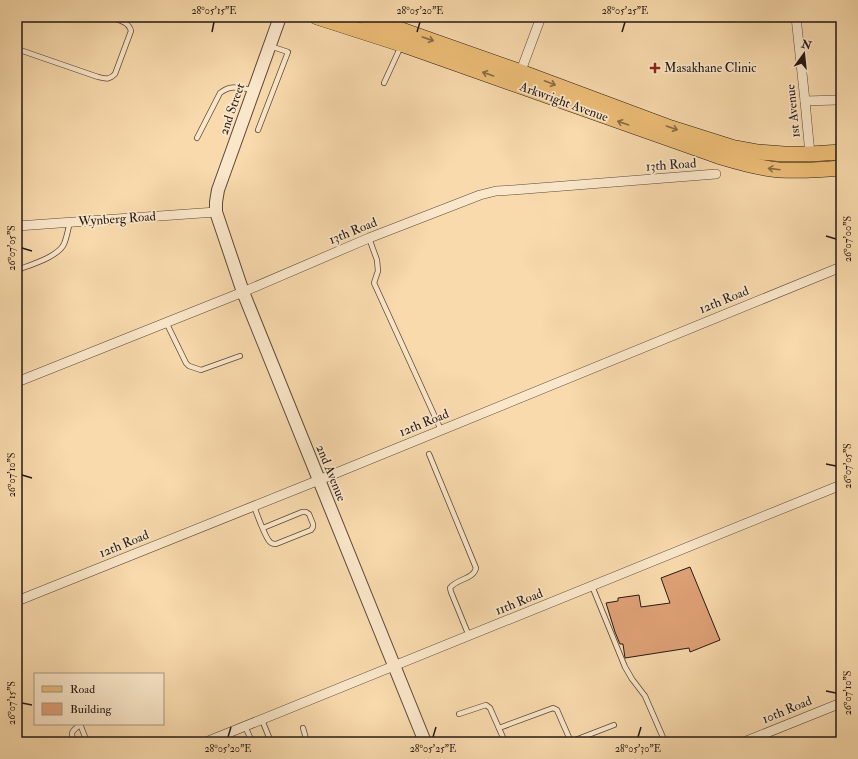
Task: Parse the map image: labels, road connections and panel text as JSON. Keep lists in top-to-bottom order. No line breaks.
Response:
{"streets":{"main road":["Arkwright Avenue"],"street":["2nd Street","1st Avenue","13th Road","Wynberg Road","12th Road","2nd Avenue","11th Road","10th Road"]},"crossings":[["Arkwright Avenue","1st Avenue"],["2nd Street","Wynberg Road"],["2nd Street","2nd Avenue"],["13th Road","2nd Avenue"],["Wynberg Road","2nd Avenue"],["12th Road","2nd Avenue"],["2nd Avenue","11th Road"]],"places":{"health":["Masakhane Clinic"]},"legend":["Road","Building"],"north":"top","coordinates":["28°05'15\"E","28°05'20\"E","28°05'25\"E","26°07'00\"S","26°07'05\"S","26°07'10\"S","26°07'15\"S","28°05'30\"E"]}
